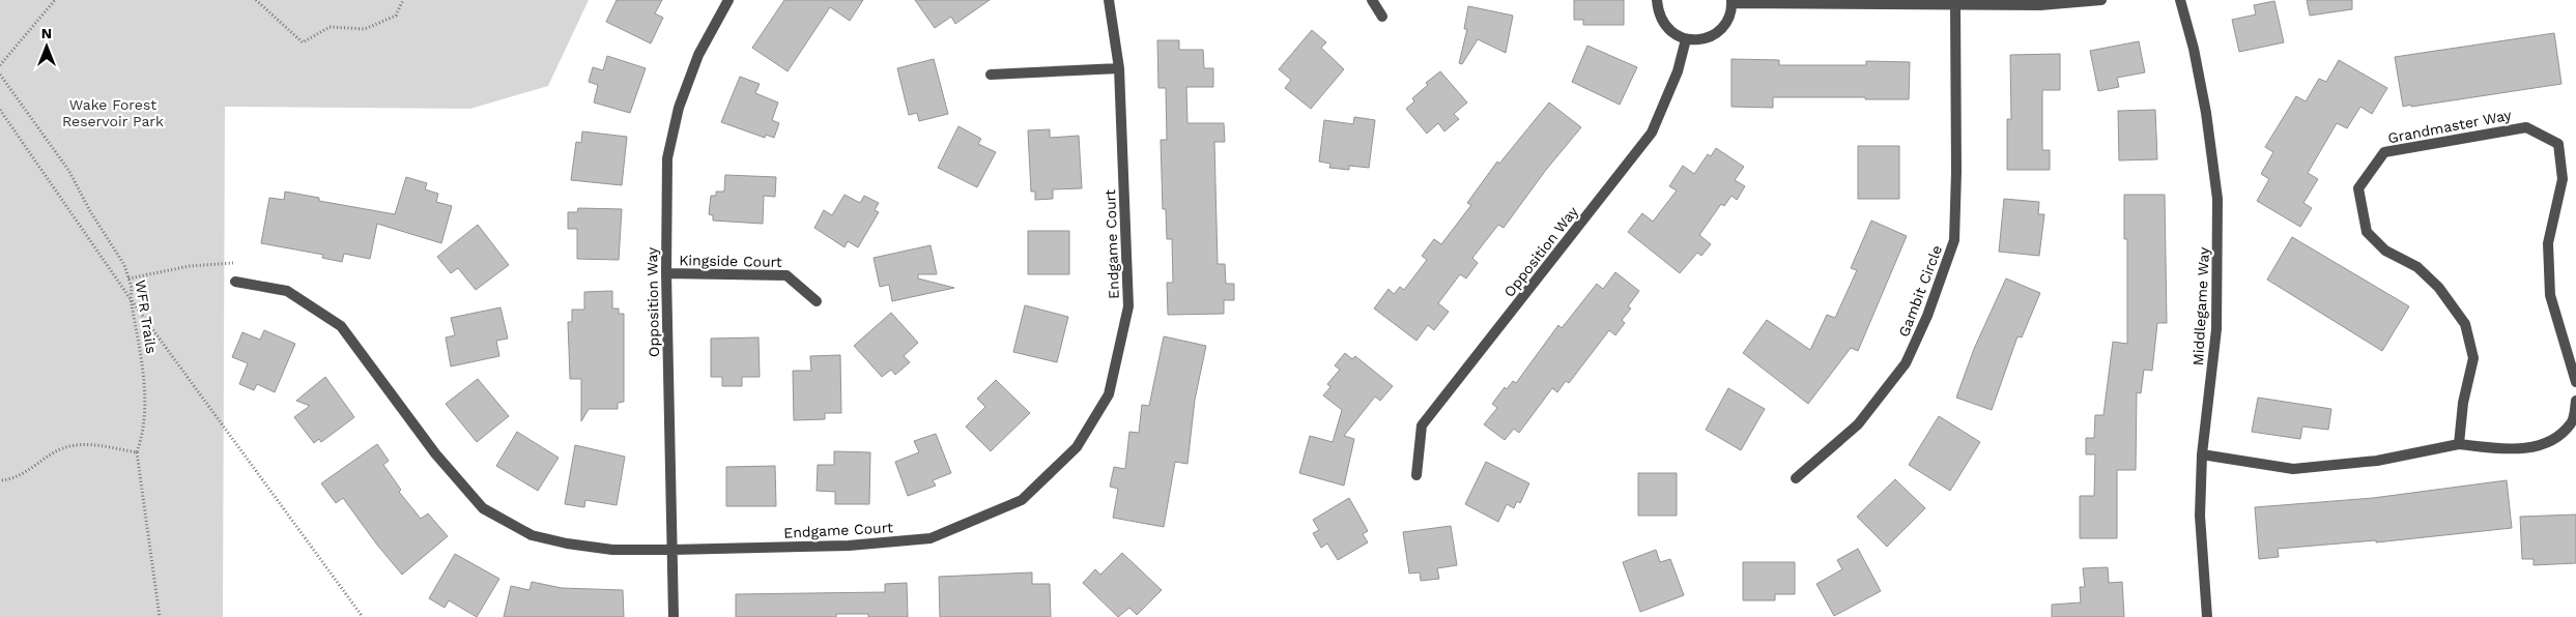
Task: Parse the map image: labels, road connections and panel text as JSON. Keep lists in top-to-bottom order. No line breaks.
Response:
{"streets":{"street":["Grandmaster Way","Endgame Court","Opposition Way","Kingside Court","Gambit Circle","Middlegame Way"],"path":["WFR Trails"]},"crossings":[["Endgame Court","Opposition Way"],["Opposition Way","Kingside Court"]],"parks":["Wake Forest Reservoir Park"],"north":"top"}
